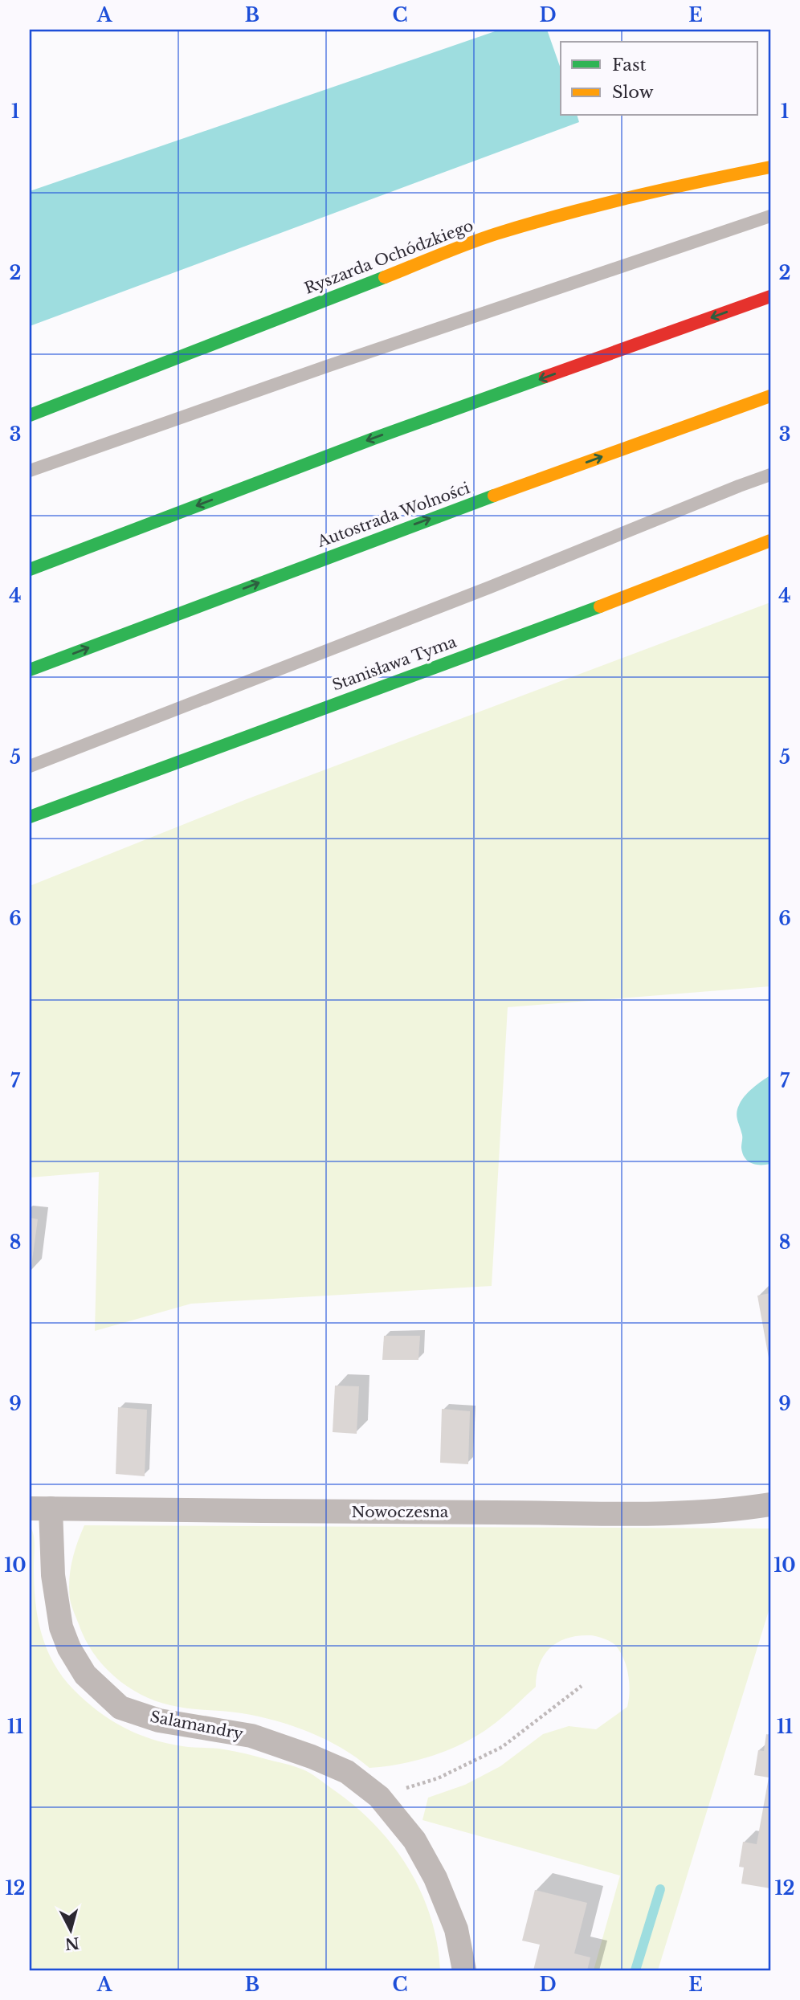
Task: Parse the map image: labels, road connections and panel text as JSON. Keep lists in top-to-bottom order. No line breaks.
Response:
{"streets":{"main road":["Ryszarda Ochódzkiego","Autostrada Wolności","Stanisława Tyma"],"street":["Nowoczesna","Salamandry"]},"crossings":[["Nowoczesna","Salamandry"]],"legend":["Fast","Slow"],"north":"bottom","grid":{"columns":["A","B","C","D","E"],"rows":["1","2","3","4","5","6","7","8","9","10","11","12"]}}
